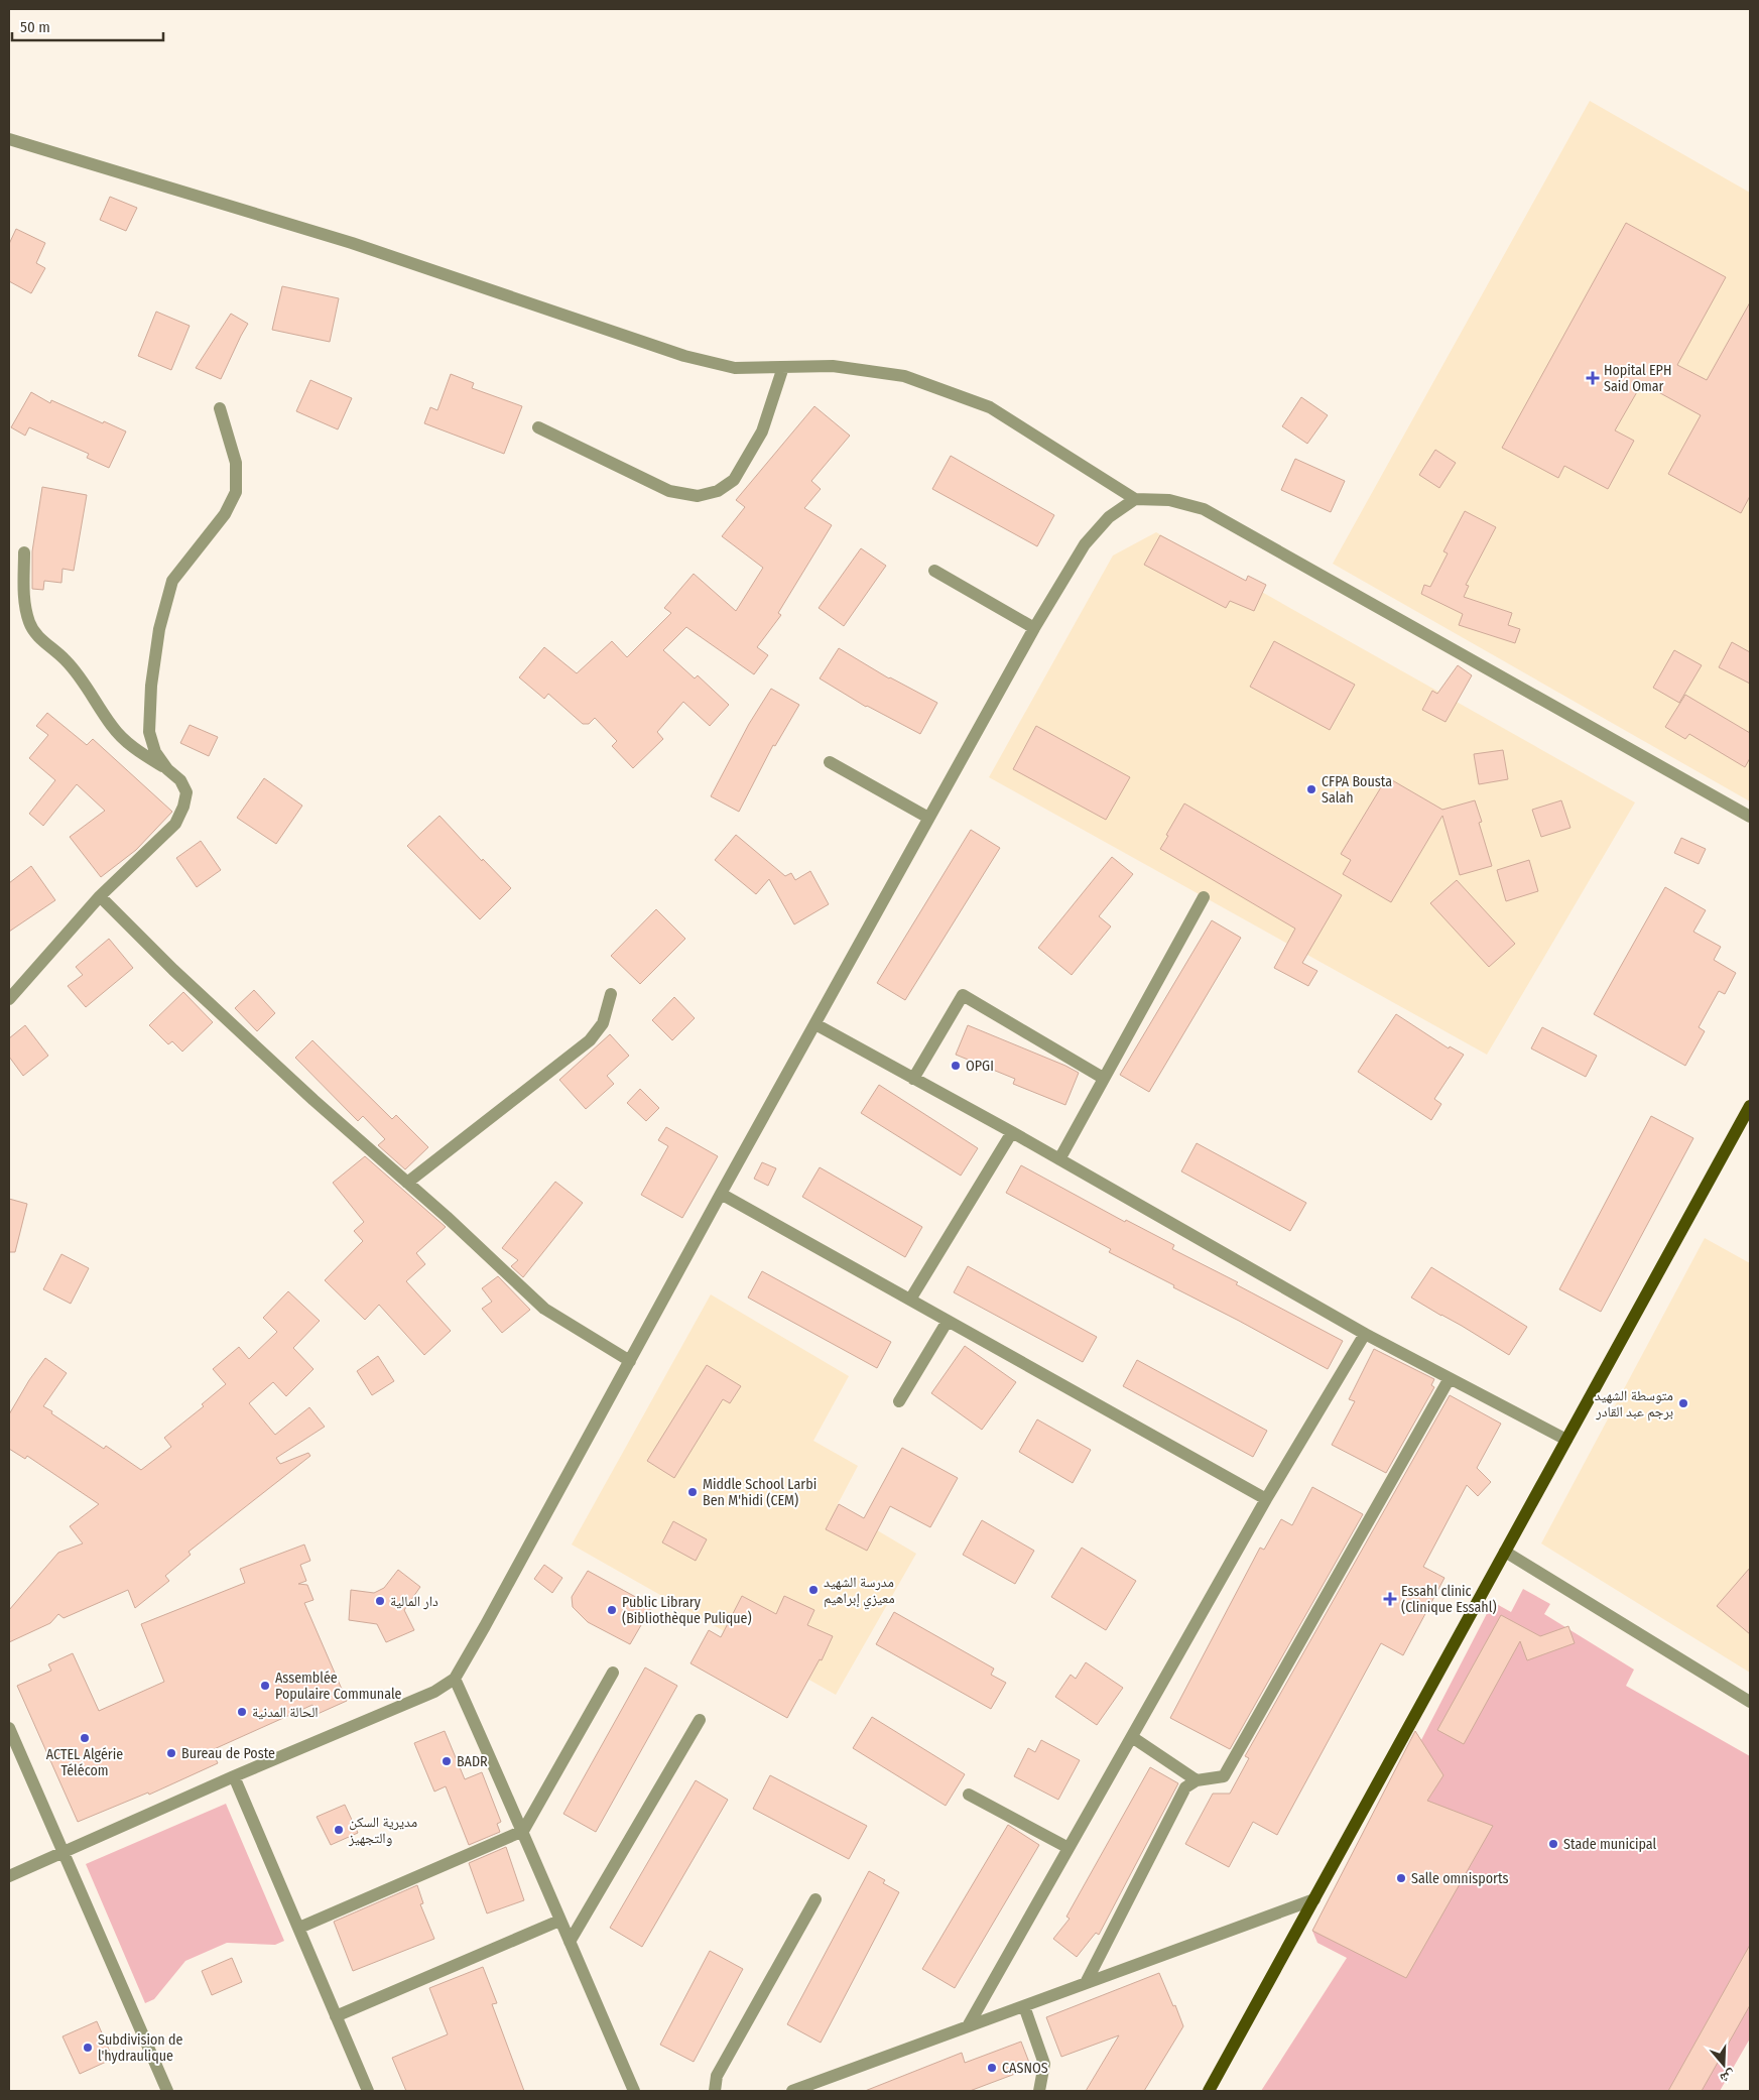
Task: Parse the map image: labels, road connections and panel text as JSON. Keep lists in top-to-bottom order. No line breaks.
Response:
{"places":{"health":["Hopital EPH Said Omar","Essahl clinic (Clinique Essahl)"],"other":["CFPA Bousta Salah","OPGI","متوسطة الشهيد برجم عبد القادر","Middle School Larbi Ben M'hidi (CEM)","مدرسة الشهيد معيزي إبراهيم","دار المالية","Public Library (Bibliothèque Pulique)","Assemblée Populaire Communale","الحالة المدنية","ACTEL Algérie Télécom","Bureau de Poste","BADR","مديرية السكن والتجهيز","Stade municipal","Salle omnisports","Subdivision de l'hydraulique","CASNOS"]},"scale_bar":"50 m","north":"bottom"}
